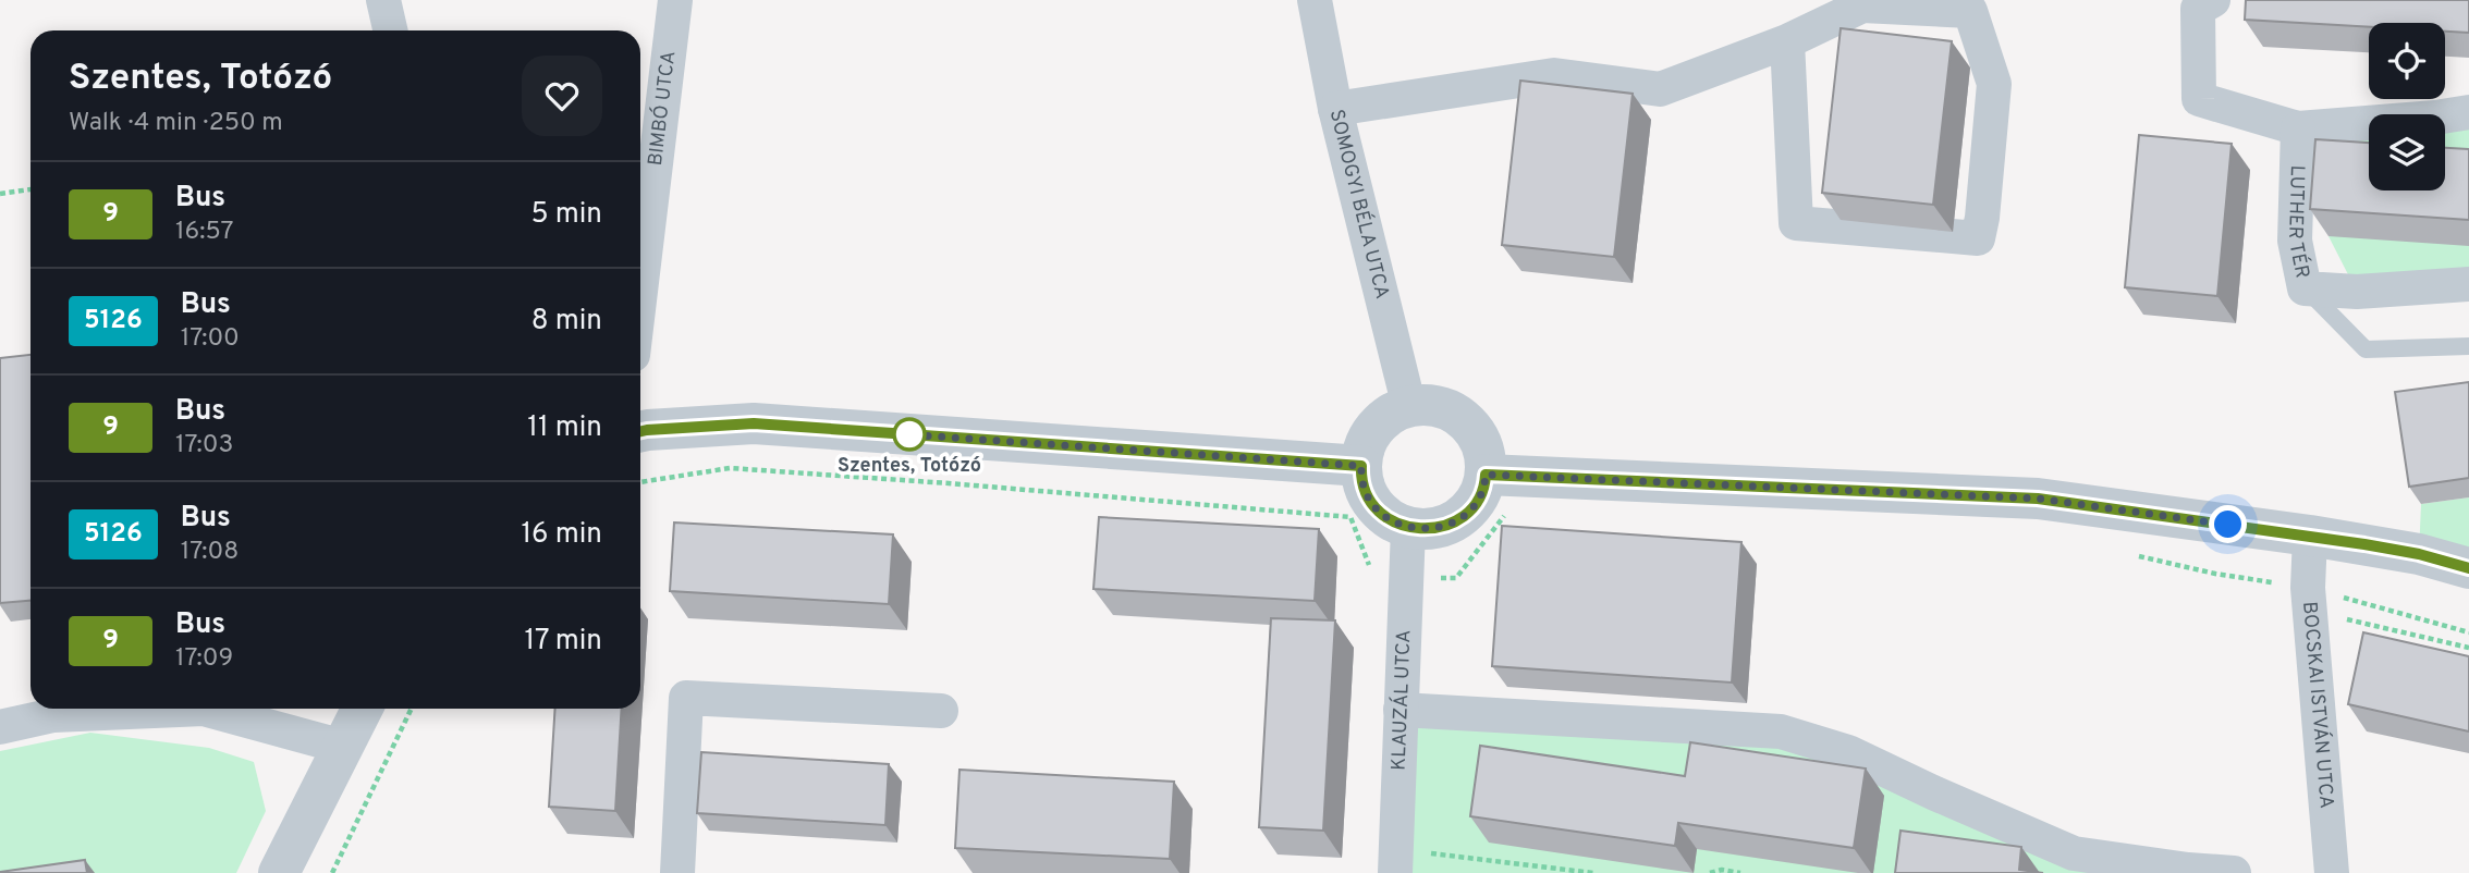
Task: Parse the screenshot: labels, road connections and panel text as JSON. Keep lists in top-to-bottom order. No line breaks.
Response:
{"streets":{"street":["BIMBÓ UTCA","SOMOGYI BÉLA UTCA","LUTHER TÉR","KLAUZÁL UTCA","BOCSKAI ISTVÁN UTCA"]},"crossings":[["SOMOGYI BÉLA UTCA","KLAUZÁL UTCA"]],"places":["Szentes, Totózó"],"lines":["bus line 9"],"page":{"heading":["Szentes, Totózó","Walk · 4 min · 250 m"],"list":[{"mark":"9","name":"Bus","note":"16:57","value":"5 min"},{"mark":"5126","name":"Bus","note":"17:00","value":"8 min"},{"mark":"9","name":"Bus","note":"17:03","value":"11 min"},{"mark":"5126","name":"Bus","note":"17:08","value":"16 min"},{"mark":"9","name":"Bus","note":"17:09","value":"17 min"}]}}
